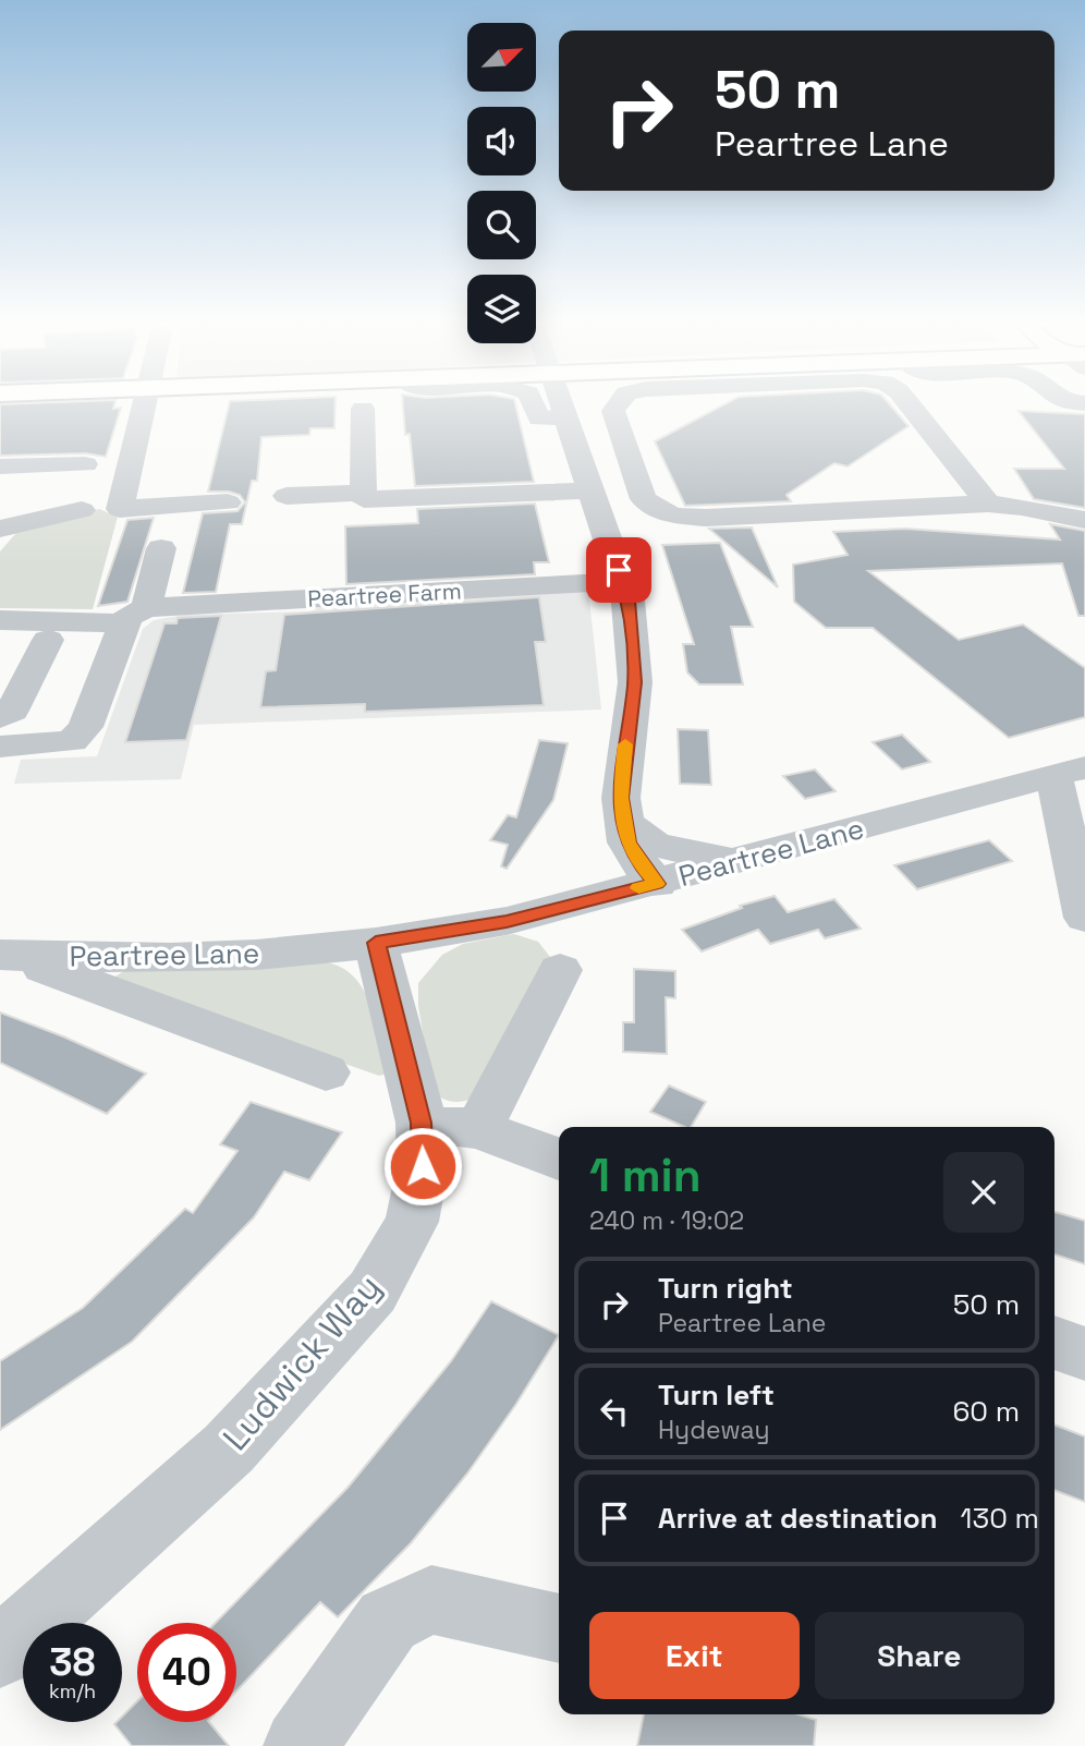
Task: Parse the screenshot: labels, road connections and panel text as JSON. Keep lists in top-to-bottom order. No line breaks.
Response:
{"streets":{"street":["Peartree Farm","Peartree Lane","Ludwick Way"]},"crossings":[["Peartree Lane","Ludwick Way"]],"north":"top right","page":{"turn":["50 m","Peartree Lane"],"heading":["1 min","240 m · 19:02"],"list":[{"name":"Turn right","note":"Peartree Lane","value":"50 m"},{"name":"Turn left","note":"Hydeway","value":"60 m"},{"name":"Arrive at destination","value":"130 m"}],"buttons":["Exit","Share"],"speed":"38 km/h","limit":"40"}}
